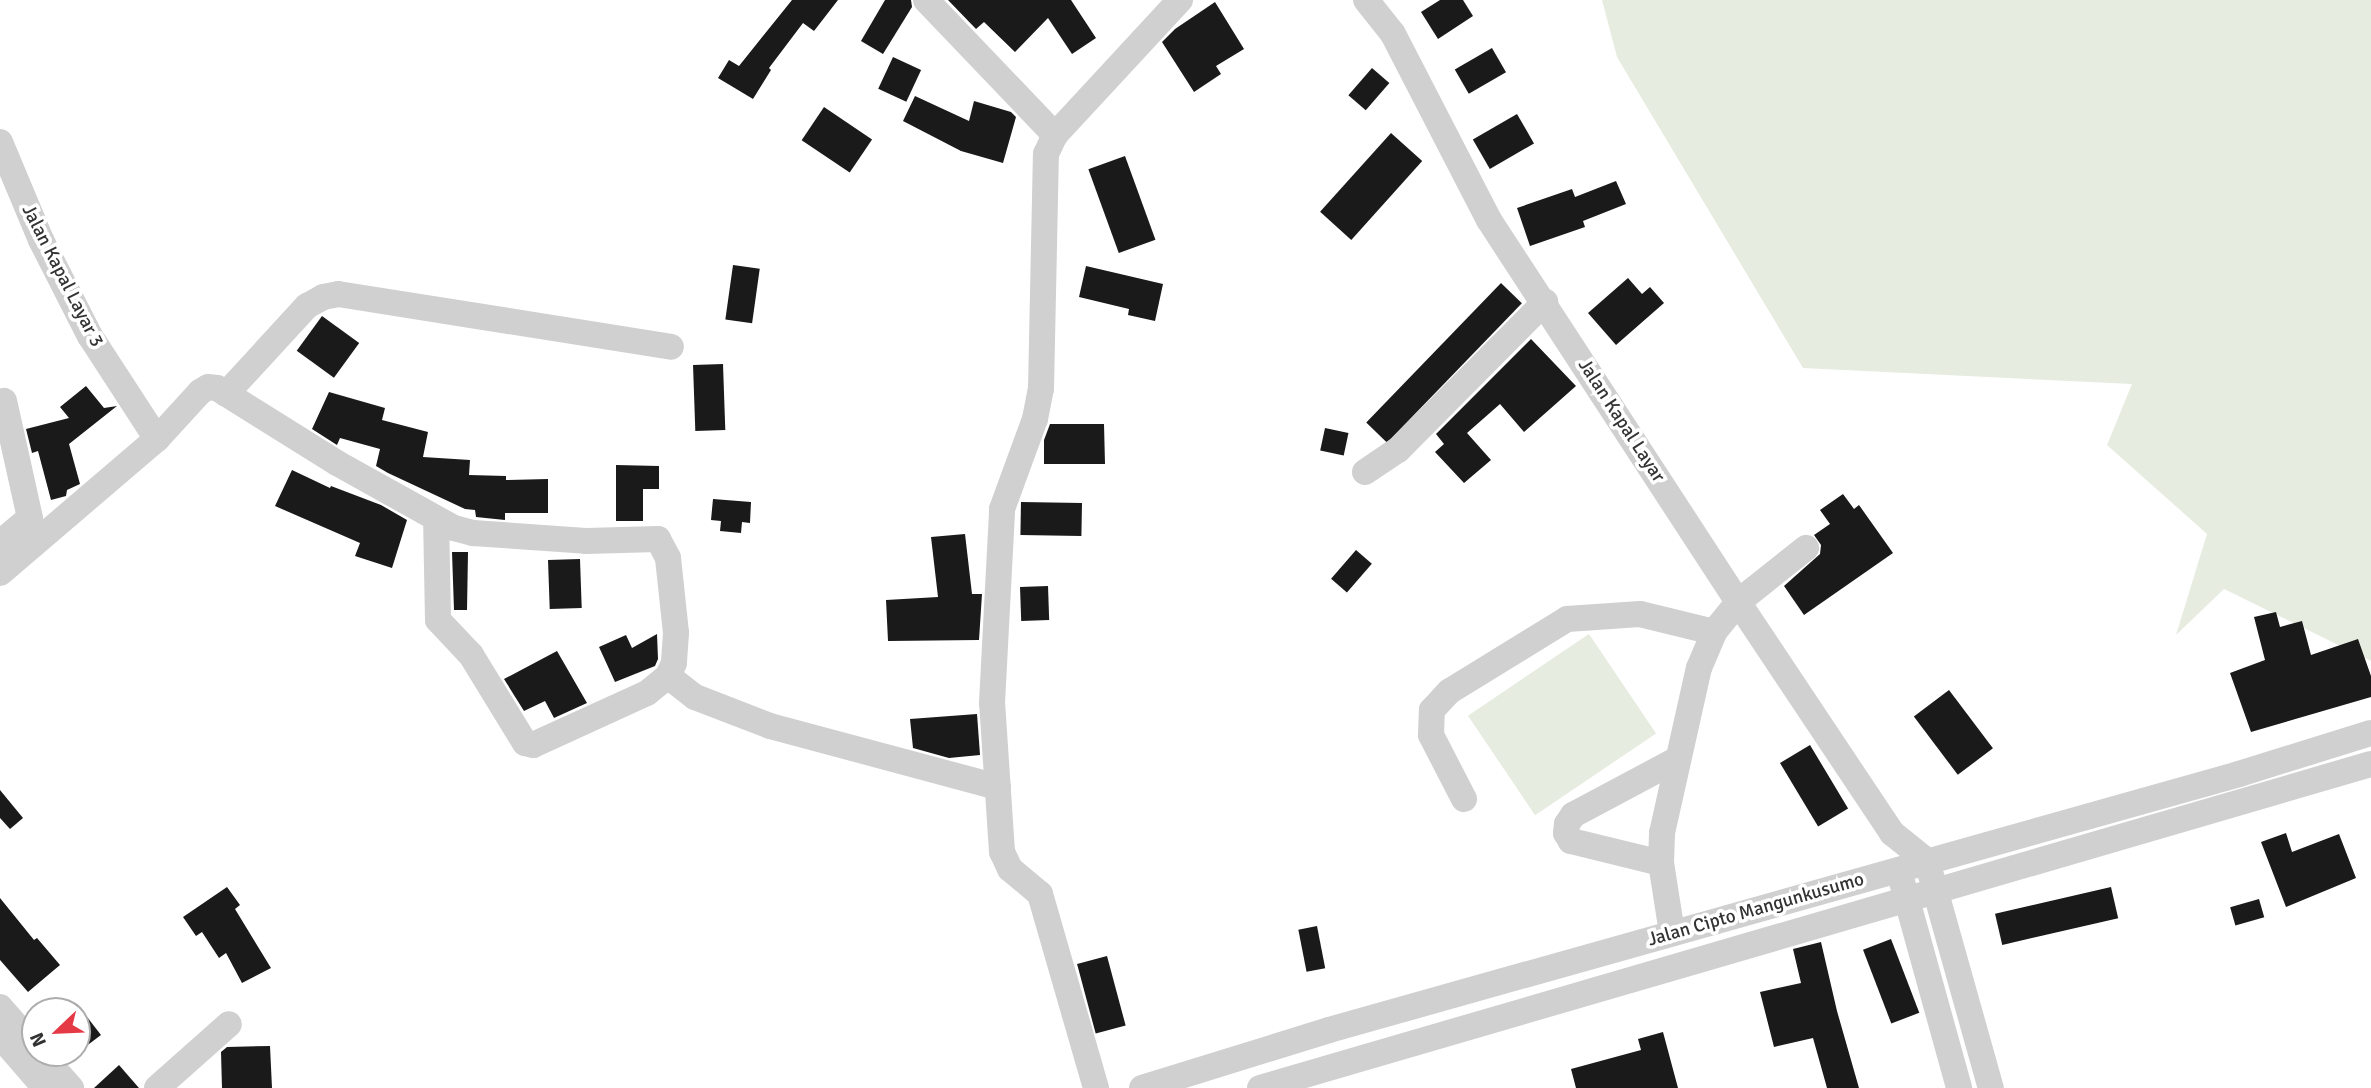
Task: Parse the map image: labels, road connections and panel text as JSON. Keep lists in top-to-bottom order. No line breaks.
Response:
{"streets":{"street":["Jalan Kapal Layar 3","Jalan Kapal Layar","Jalan Cipto Mangunkusumo"]},"north":"bottom left"}
